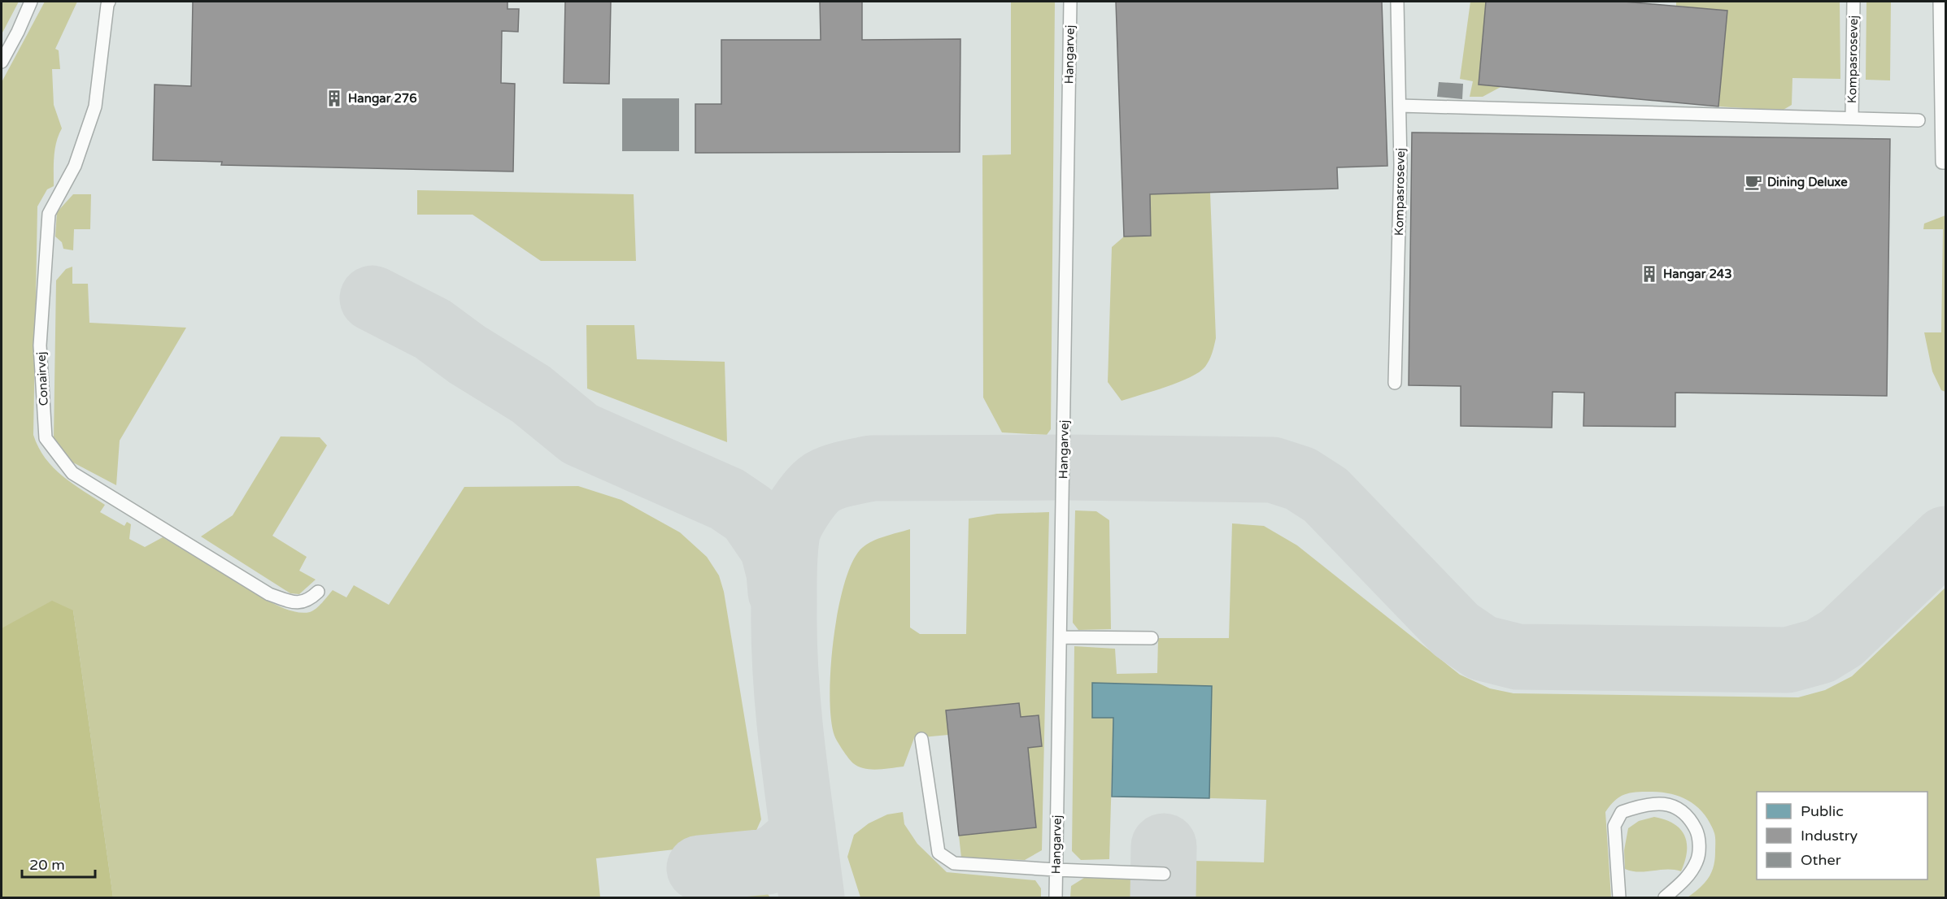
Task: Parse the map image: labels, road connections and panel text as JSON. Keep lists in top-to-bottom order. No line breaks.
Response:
{"streets":{"lane":["Hangarvej","Kompasrosevej","Conairvej"]},"places":{"building":["Hangar 276","Hangar 243"],"cafe":["Dining Deluxe"]},"legend":["Public","Industry","Other"],"scale_bar":"20 m"}
